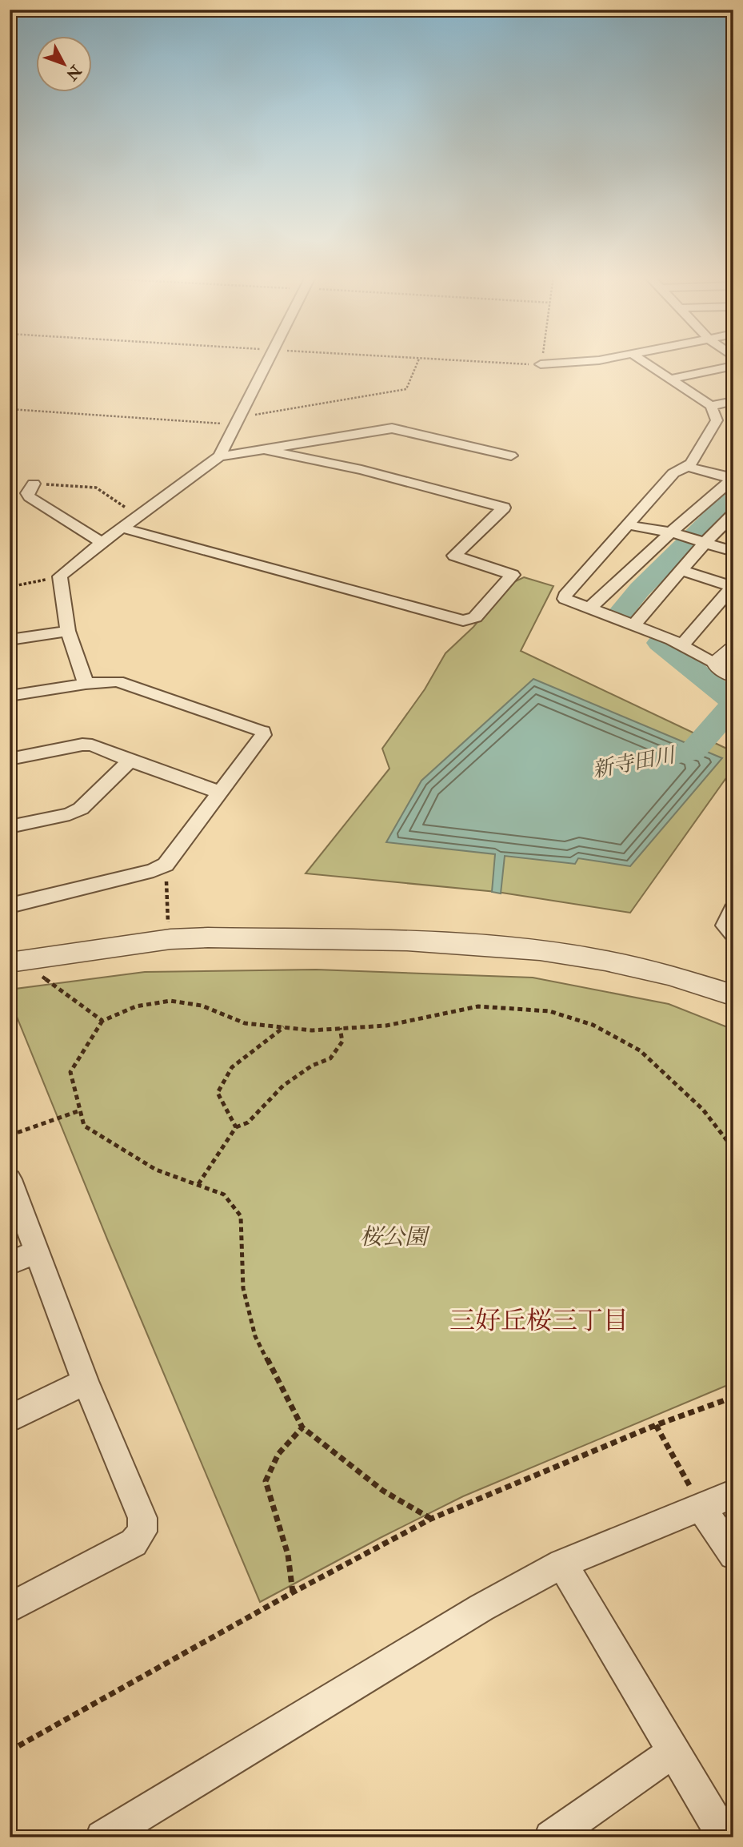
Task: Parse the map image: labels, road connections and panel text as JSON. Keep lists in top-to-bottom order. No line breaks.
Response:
{"districts":["三好丘桜三丁目"],"water":["新寺田川"],"parks":["桜公園"],"north":"bottom right"}
